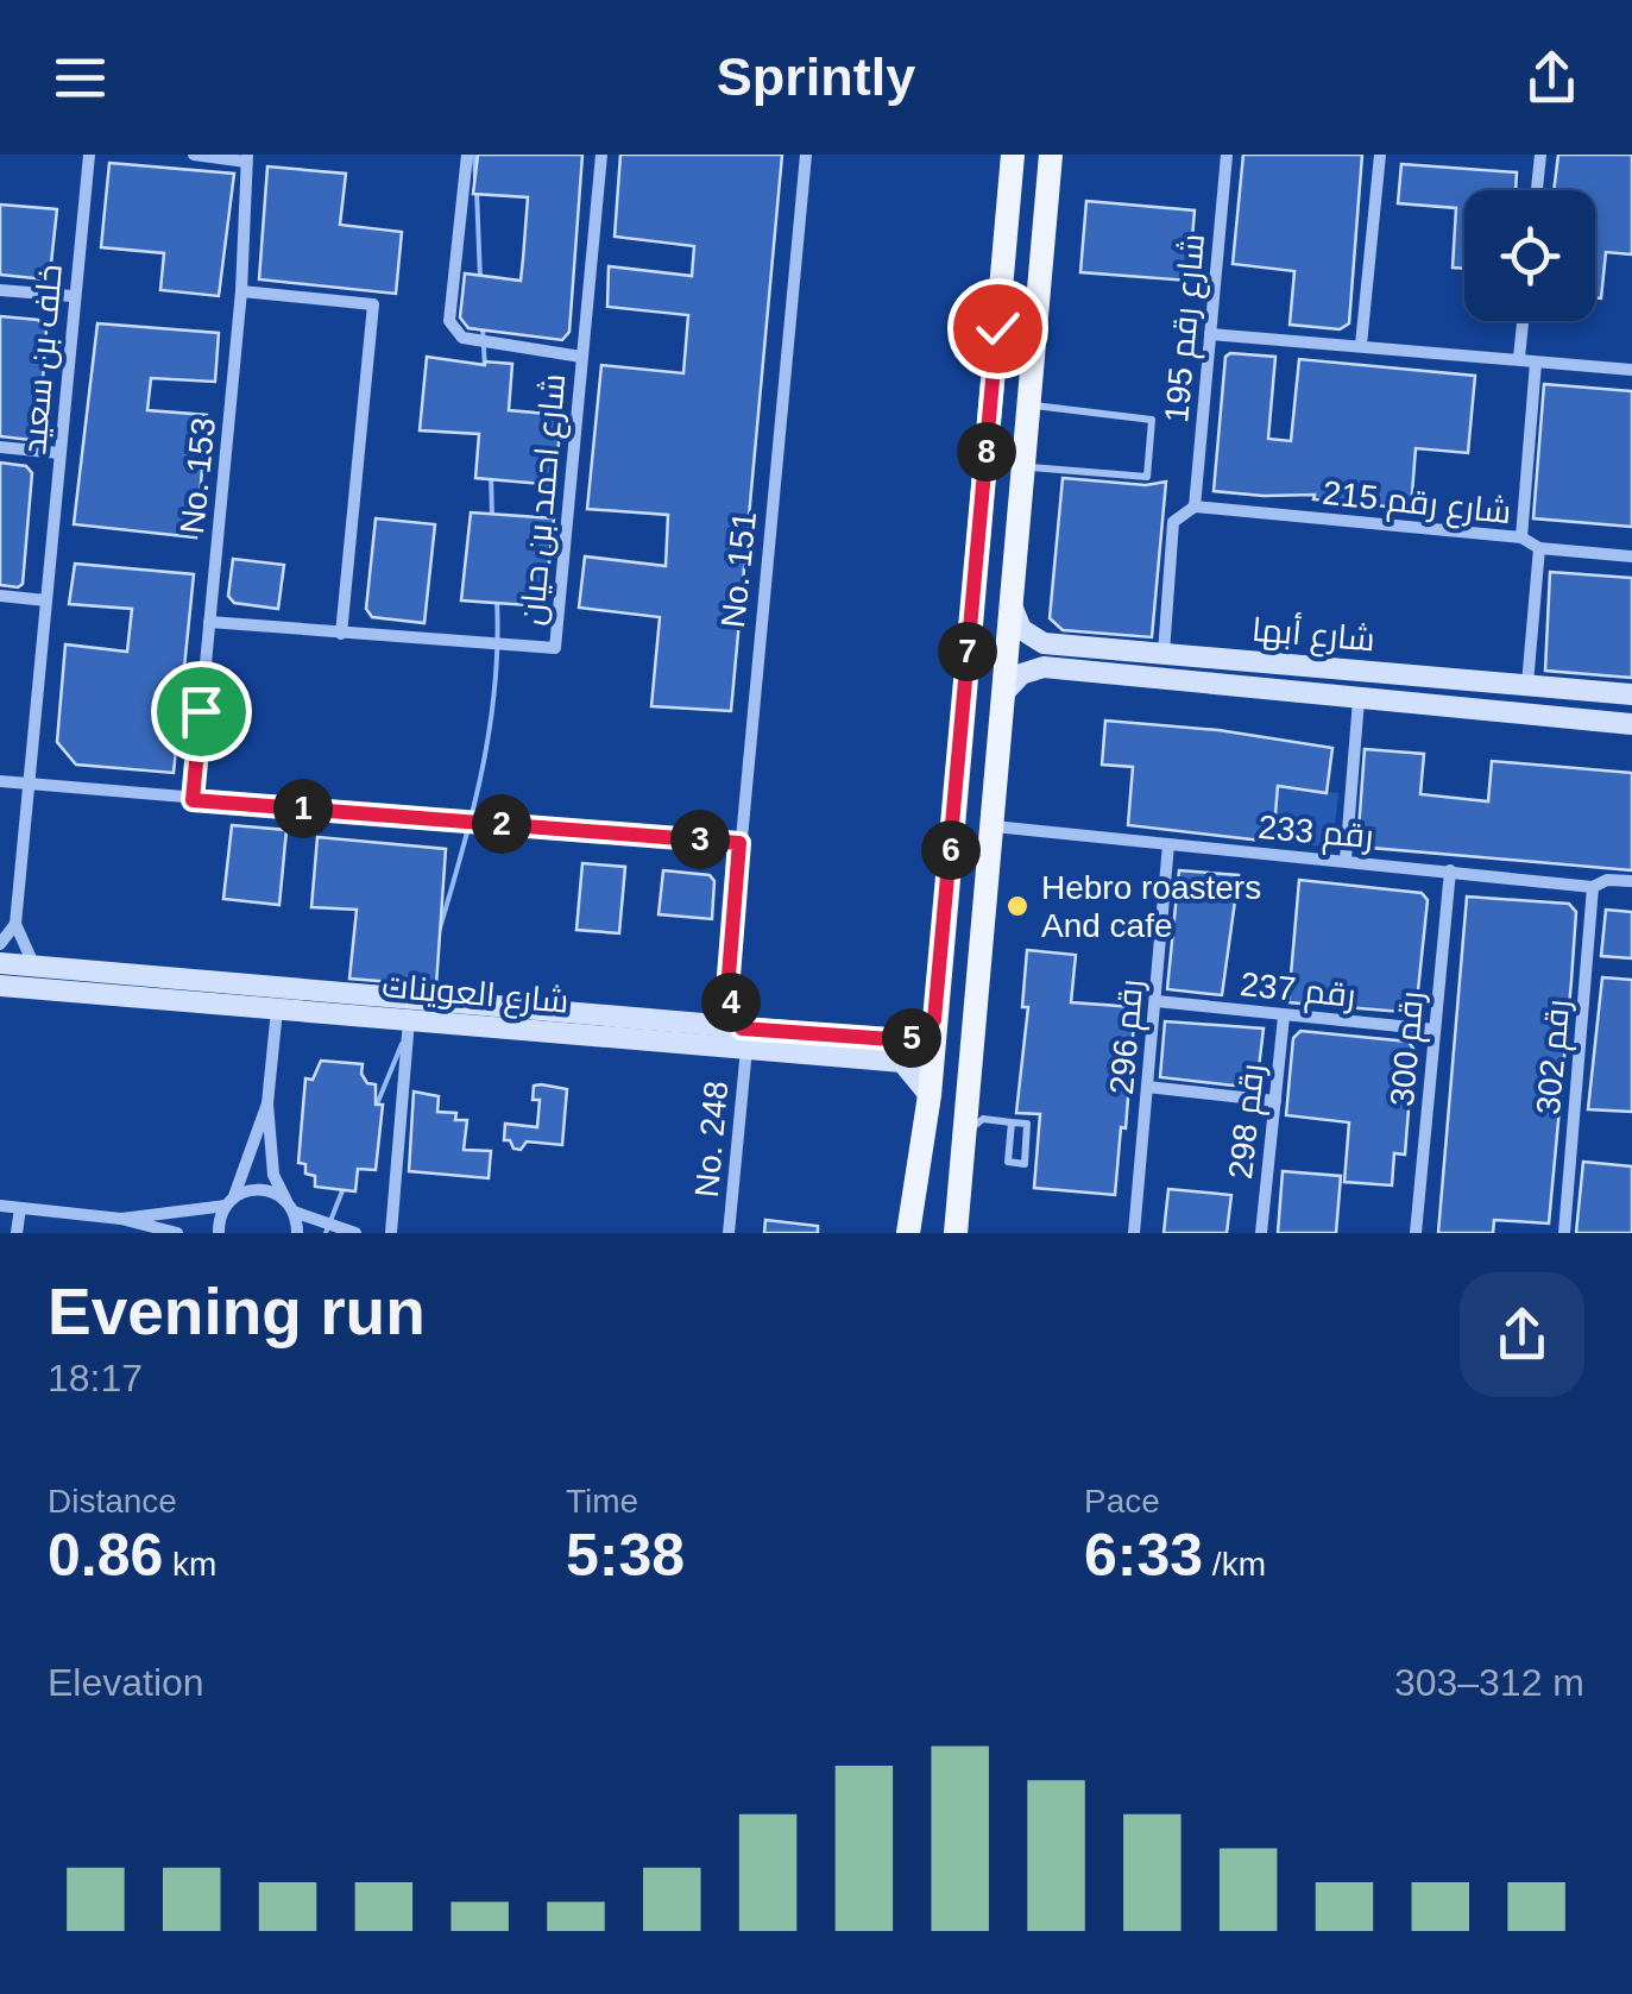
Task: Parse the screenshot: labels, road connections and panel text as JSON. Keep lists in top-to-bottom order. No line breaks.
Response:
{"streets":{"street":["شارع رقم 195","خلف بن سعيد","No. 153","شارع احمد بن حيان","شارع رقم 215","No. 151","شارع أبها","رقم 233","رقم 237","شارع العوينات","رقم 296","رقم 300","رقم 302","رقم 298","No. 248"]},"crossings":[["شارع رقم 195","شارع رقم 215"],["شارع رقم 195","شارع أبها"],["No. 153","شارع احمد بن حيان"],["No. 151","شارع العوينات"],["No. 151","No. 248"],["رقم 233","رقم 296"],["رقم 233","رقم 300"],["رقم 233","رقم 302"],["رقم 237","رقم 296"],["رقم 237","رقم 300"],["رقم 237","رقم 298"],["شارع العوينات","No. 248"]],"places":["Hebro roasters And cafe"],"page":{"header":"Sprintly","pins":["8","7","1","2","3","6","4","5"],"heading":["Evening run","18:17"],"stats":[["Distance","0.86 km"],["Time","5:38"],["Pace","6:33 /km"]],"chart":["Elevation","303–312 m"]}}
